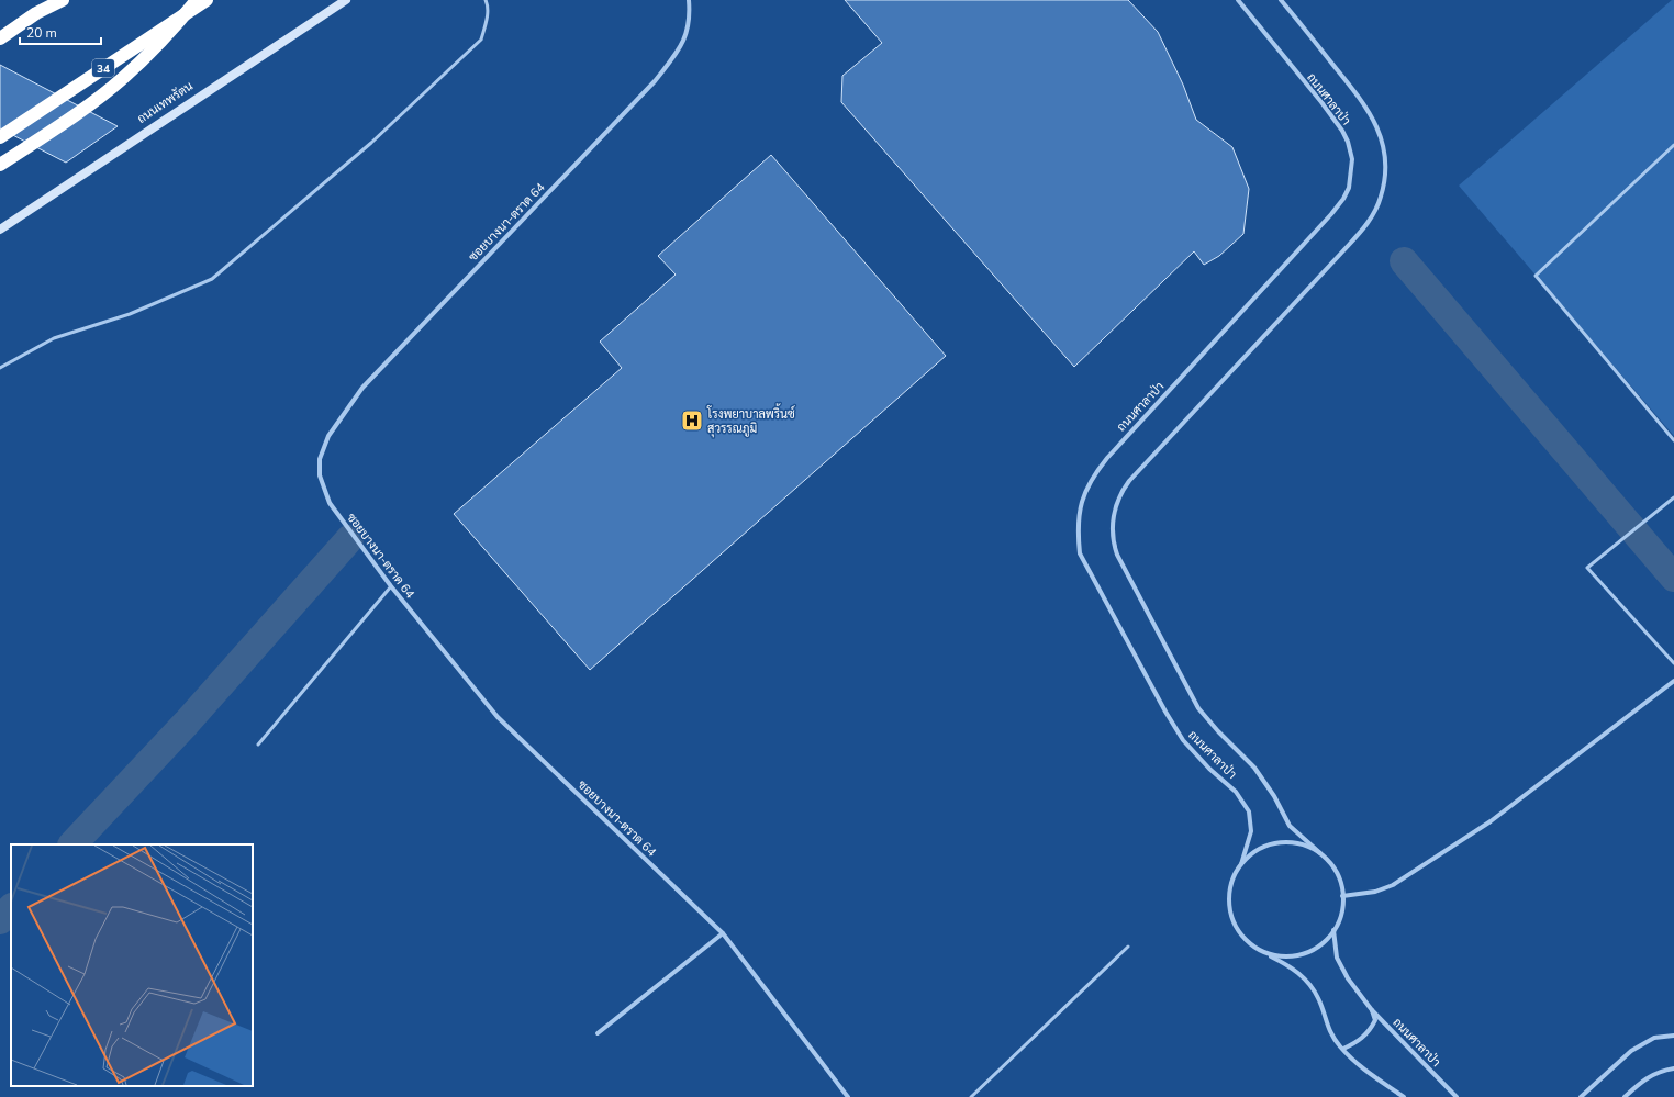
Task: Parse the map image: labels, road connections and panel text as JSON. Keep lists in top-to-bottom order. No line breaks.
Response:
{"streets":{"highway":["34"],"main road":["ถนนเทพรัตน"],"street":["ถนนศาลาป่า","ซอยบางนา-ตราด 64"]},"places":{"hospital":["โรงพยาบาลพริ้นซ์ สุวรรณภูมิ"]},"scale_bar":"20 m"}
